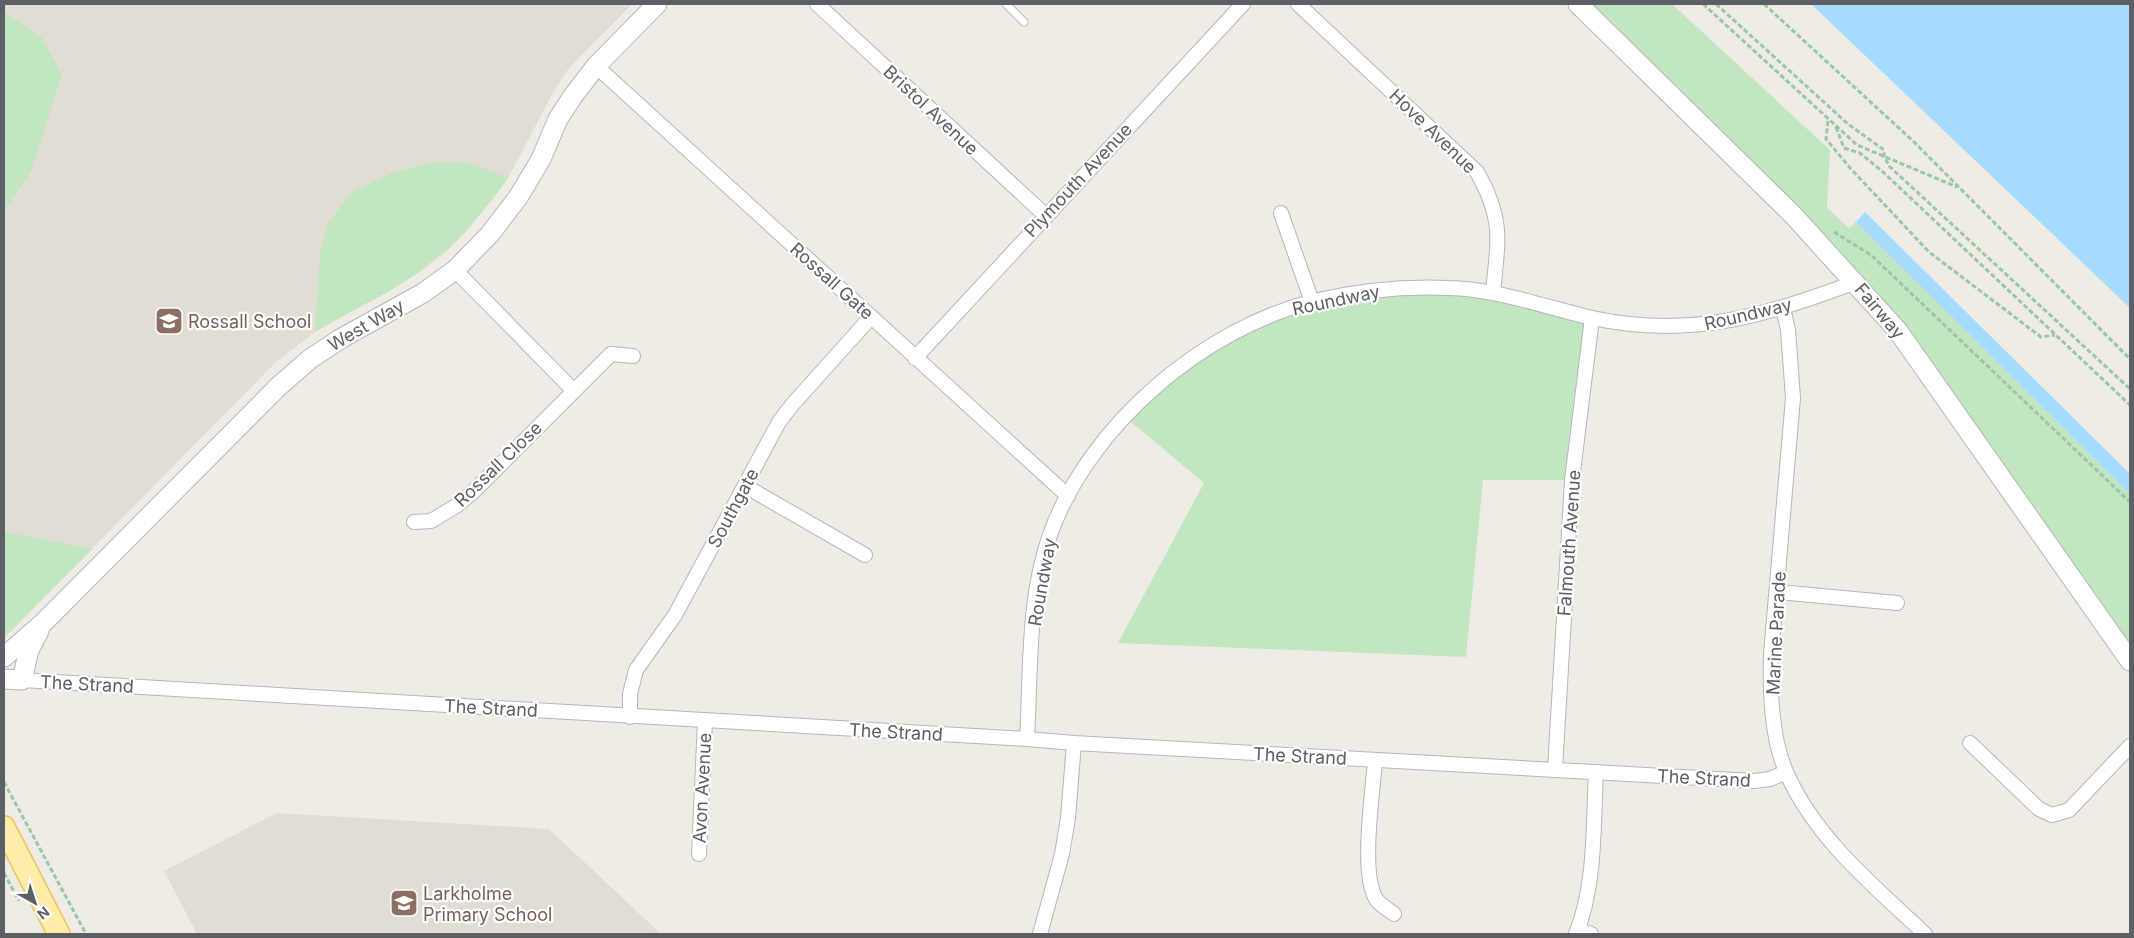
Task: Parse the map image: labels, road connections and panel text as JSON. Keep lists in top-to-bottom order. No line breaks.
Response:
{"streets":{"street":["Bristol Avenue","Hove Avenue","Plymouth Avenue","Rossall Gate","Roundway","Fairway","West Way","Rossall Close","Southgate","Falmouth Avenue","Marine Parade","The Strand","Avon Avenue"]},"crossings":[["Bristol Avenue","Plymouth Avenue"],["Hove Avenue","Roundway"],["Plymouth Avenue","Rossall Gate"],["Rossall Gate","Roundway"],["Rossall Gate","West Way"],["Rossall Gate","Southgate"],["Roundway","Fairway"],["Roundway","Falmouth Avenue"],["Roundway","Marine Parade"],["Roundway","The Strand"],["West Way","The Strand"],["Southgate","The Strand"],["Falmouth Avenue","The Strand"],["Marine Parade","The Strand"],["The Strand","Avon Avenue"]],"places":{"school or university":["Rossall School","Larkholme Primary School"]},"north":"bottom right"}
